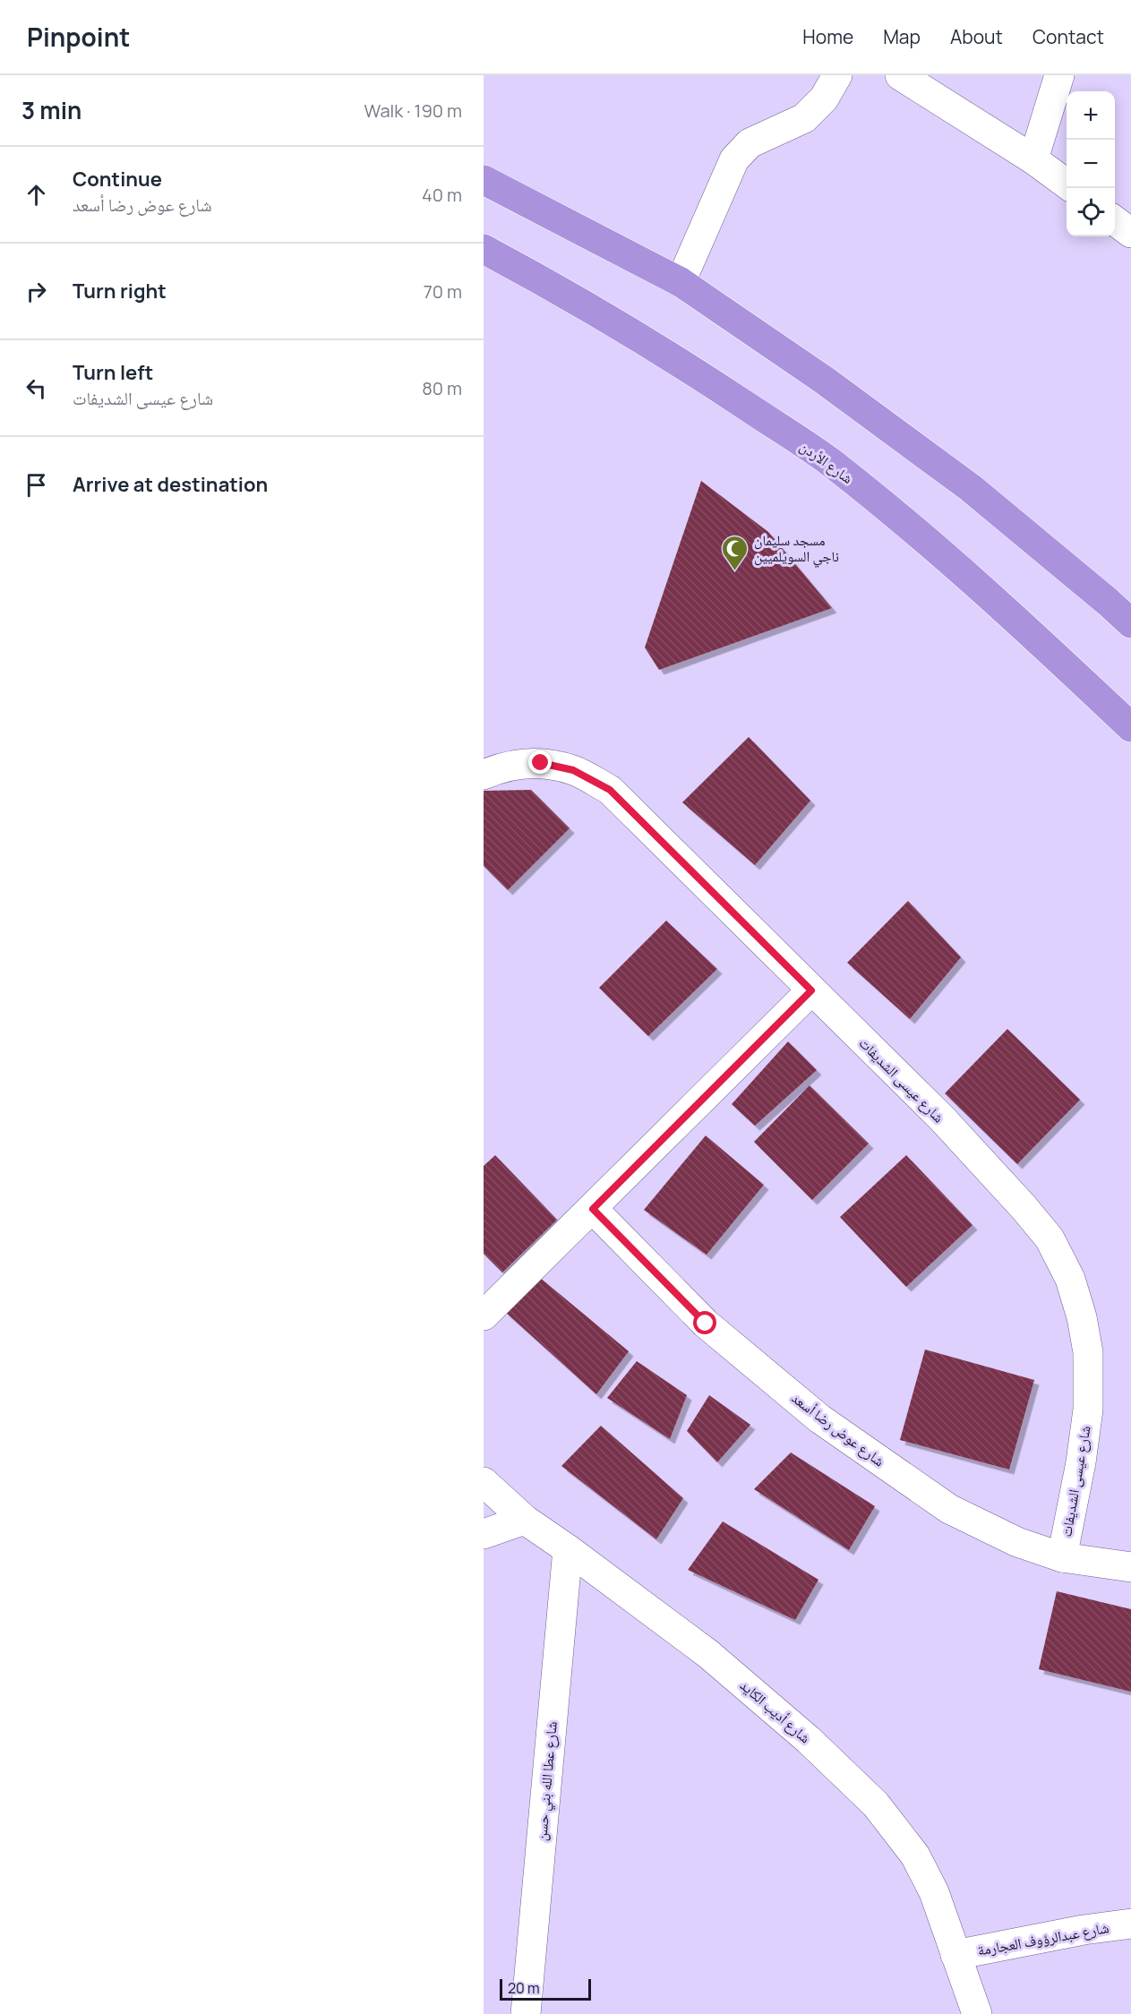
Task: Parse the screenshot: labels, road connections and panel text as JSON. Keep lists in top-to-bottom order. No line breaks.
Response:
{"streets":{"highway":["شارع الأردن"],"street":["شارع عيسى الشديفات","شارع عوض رضا أسعد","شارع أديب الكايد","شارع عطا الله بني حسن","شارع عبدالرؤوف العجارمة"]},"crossings":[["شارع عيسى الشديفات","شارع عوض رضا أسعد"],["شارع أديب الكايد","شارع عطا الله بني حسن"],["شارع أديب الكايد","شارع عبدالرؤوف العجارمة"]],"places":{"mosque":["مسجد سليمان ناجي السويلميين"]},"scale_bar":"20 m","page":{"header":"Pinpoint","nav":["Home","Map","About","Contact"],"heading":["3 min","Walk · 190 m"],"map_buttons":["+","−"],"list":[["Continue","شارع عوض رضا أسعد","40 m"],["Turn right","70 m"],["Turn left","شارع عيسى الشديفات","80 m"],"Arrive at destination"],"scale":"20 m"}}
